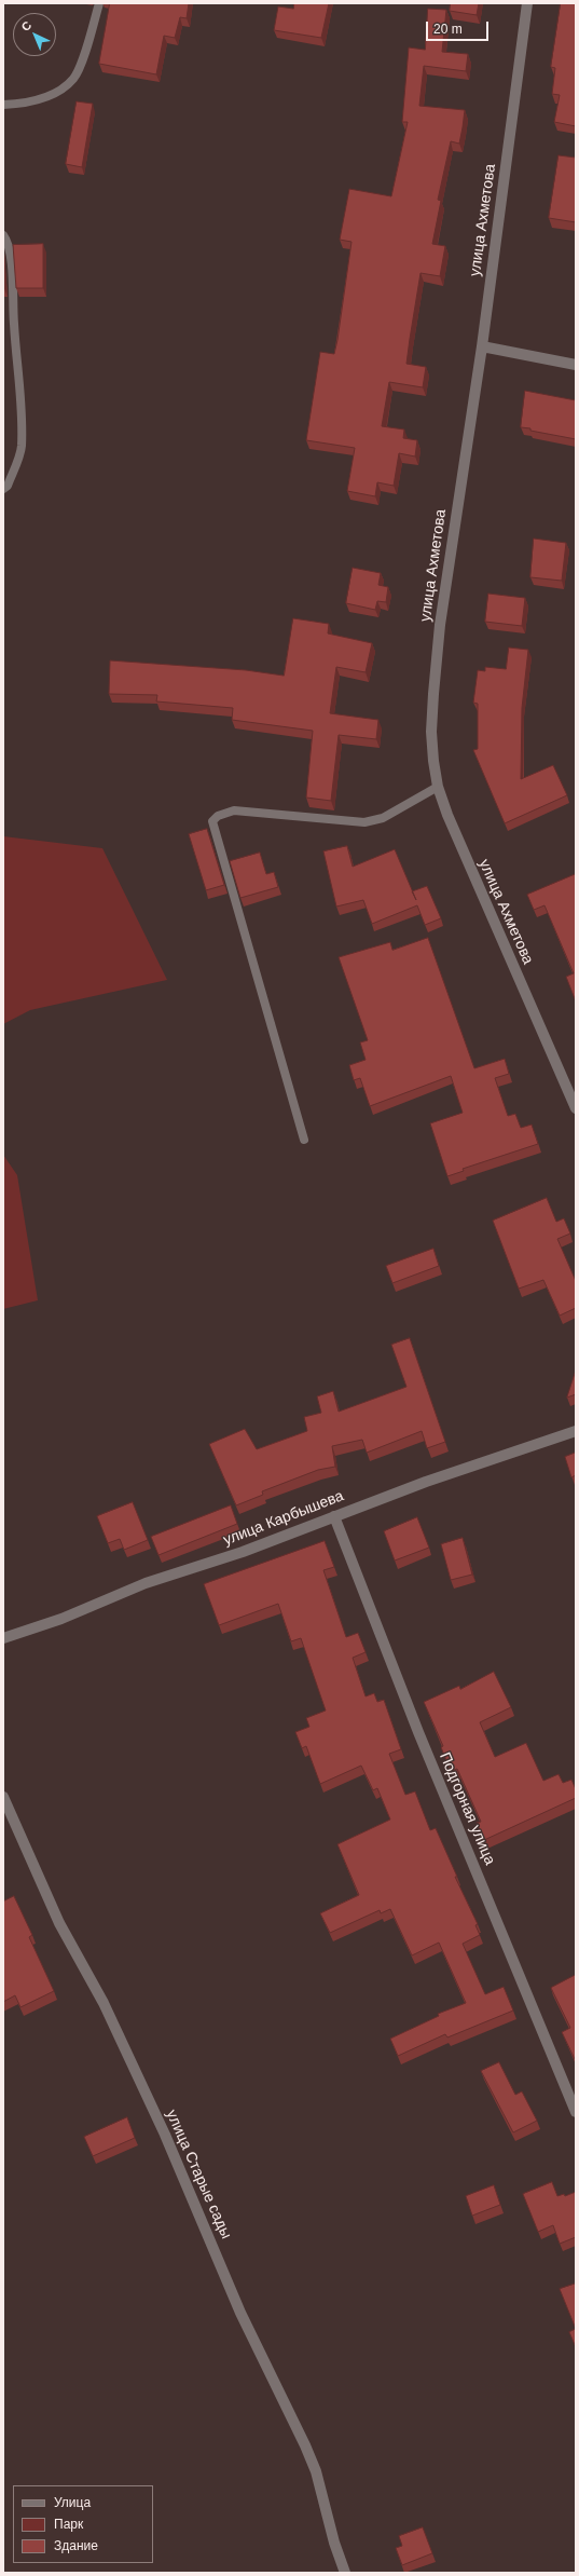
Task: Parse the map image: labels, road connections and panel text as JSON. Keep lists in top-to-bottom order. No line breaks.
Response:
{"streets":{"street":["улица Ахметова","улица Карбышева","Подгорная улица","улица Старые сады"]},"crossings":[["улица Карбышева","Подгорная улица"]],"legend":["Улица","Парк","Здание"],"scale_bar":"20 m","north":"top left"}
